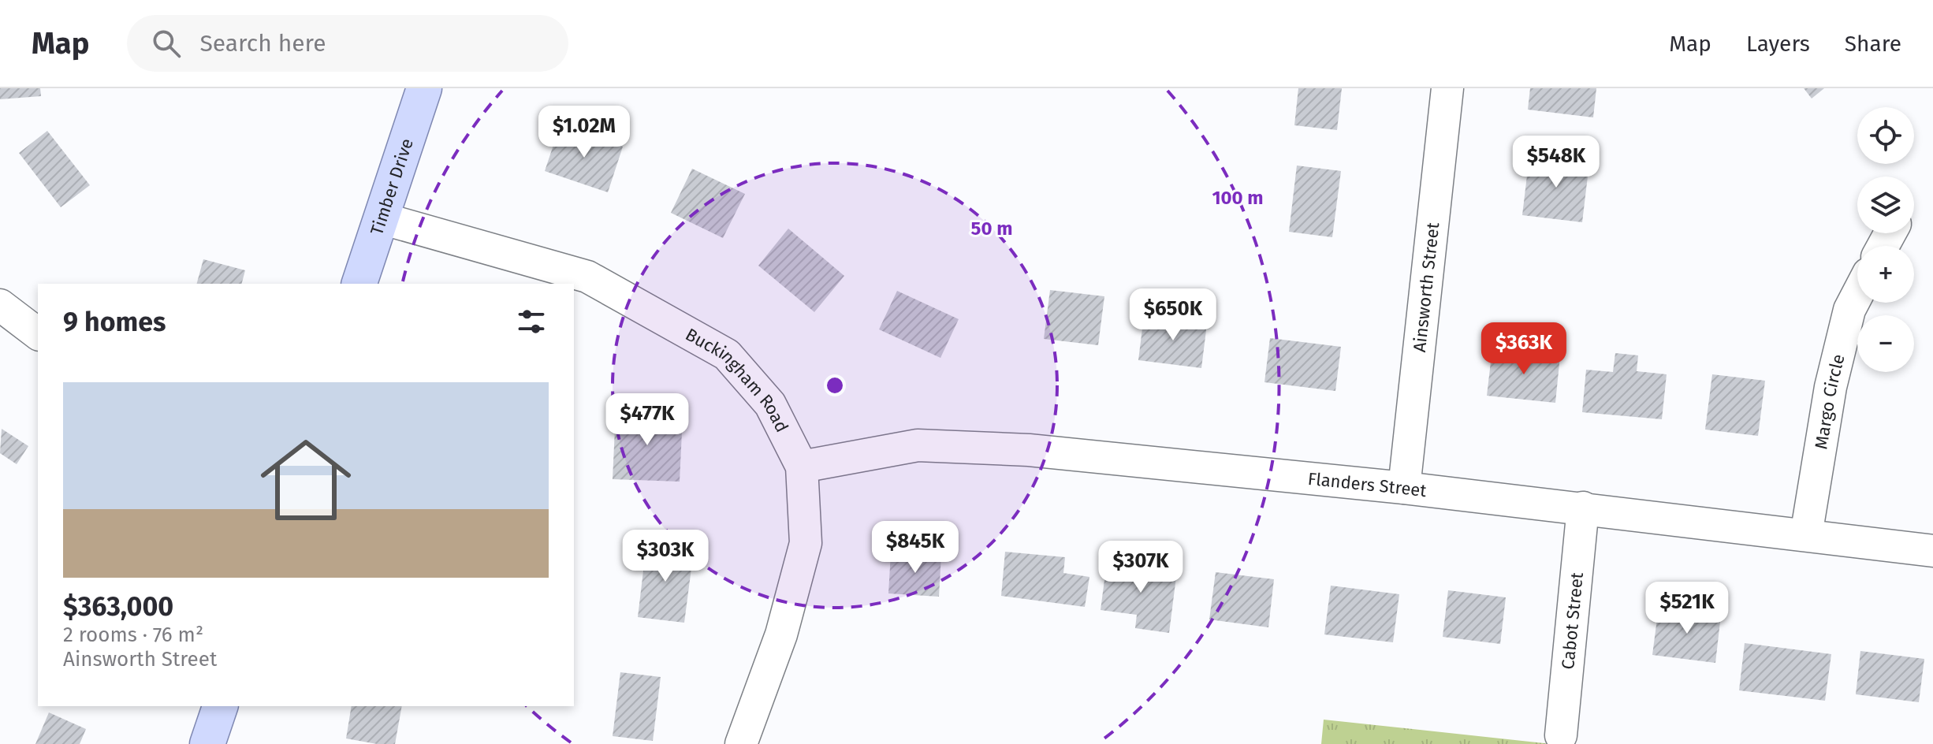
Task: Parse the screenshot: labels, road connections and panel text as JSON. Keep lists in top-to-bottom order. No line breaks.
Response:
{"streets":{"main road":["Timber Drive"],"street":["Ainsworth Street","Buckingham Road","Margo Circle","Flanders Street","Cabot Street"]},"crossings":[["Timber Drive","Buckingham Road"],["Ainsworth Street","Flanders Street"],["Buckingham Road","Flanders Street"],["Margo Circle","Flanders Street"],["Flanders Street","Cabot Street"]],"page":{"header":"Map","search":"Search here","nav":["Map","Layers","Share"],"price":["$1.02M","$548K","$650K","$363K","$477K","$845K","$303K","$307K","$521K"],"map_buttons":["+","−"],"heading":"9 homes","list":[{"name":"$363,000","note":"2 rooms · 76 m² · Ainsworth Street"}]},"rings":["100 m","50 m"]}
